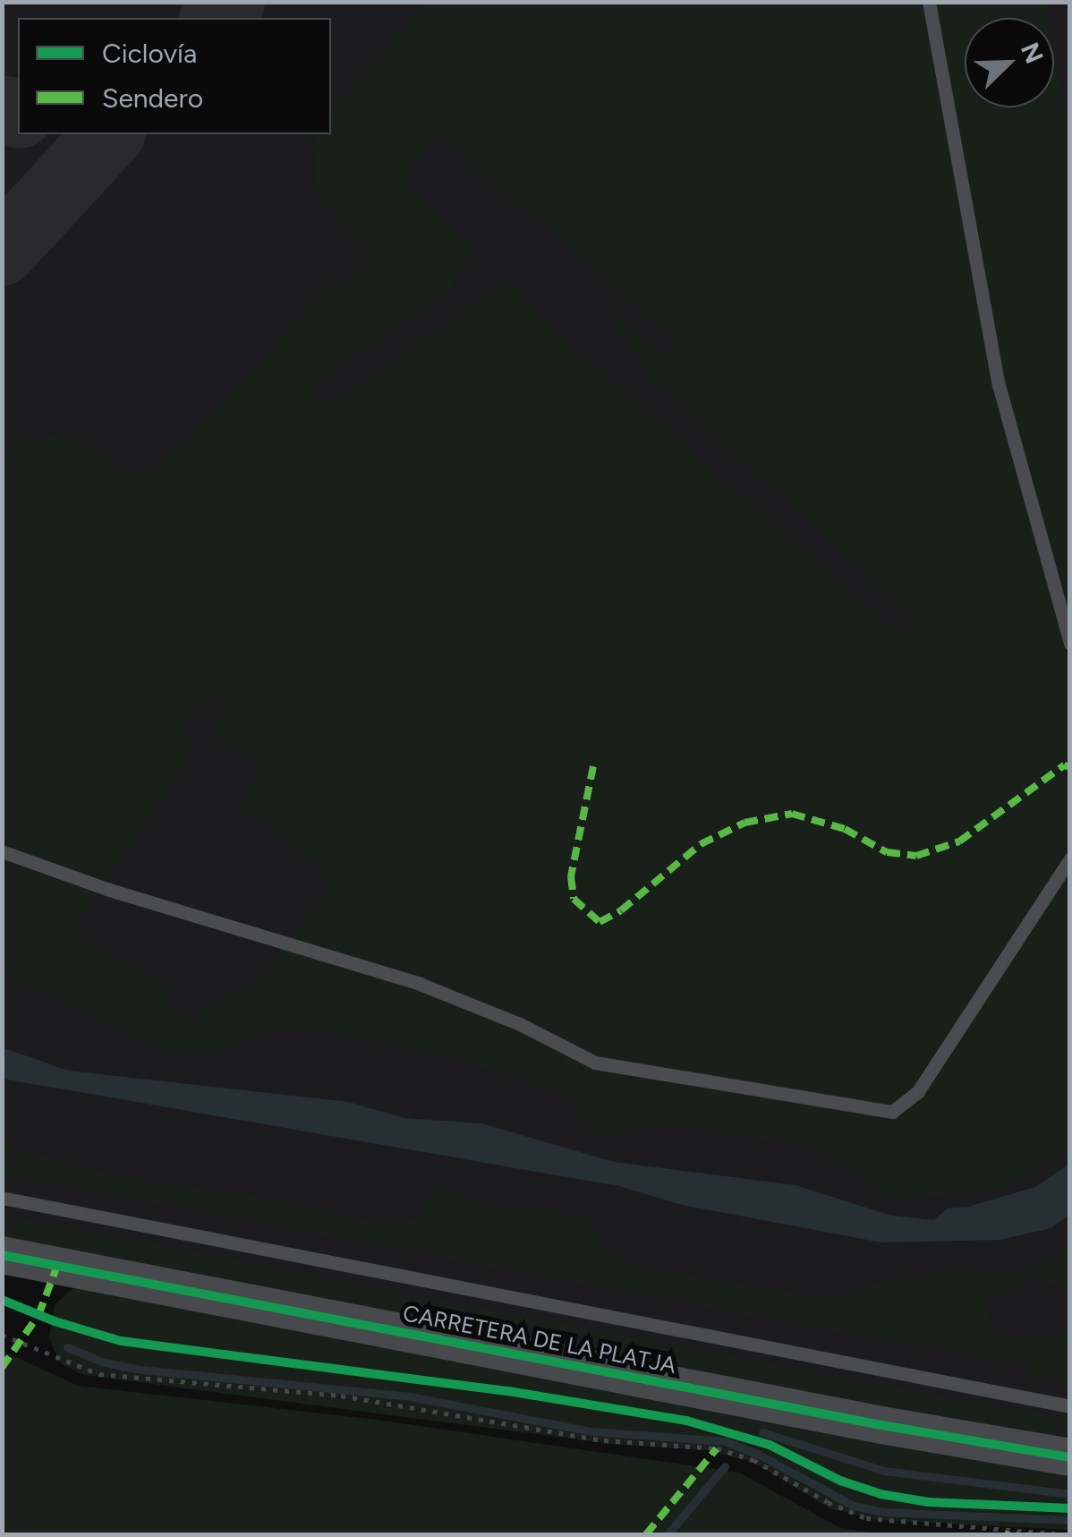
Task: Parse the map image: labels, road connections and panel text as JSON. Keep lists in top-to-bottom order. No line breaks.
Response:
{"streets":{"street":["CARRETERA DE LA PLATJA"]},"legend":["Ciclovía","Sendero"],"north":"top right"}
